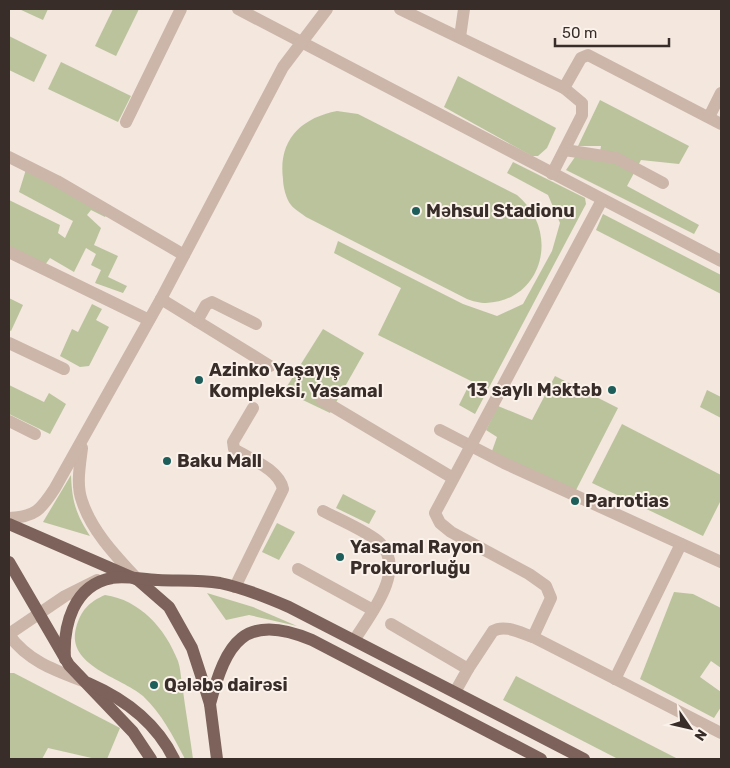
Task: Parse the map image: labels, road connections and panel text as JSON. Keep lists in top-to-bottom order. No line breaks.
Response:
{"places":["Məhsul Stadionu","Azinko Yaşayış Kompleksi, Yasamal","13 saylı Məktəb","Baku Mall","Parrotias","Yasamal Rayon Prokurorluğu","Qələbə dairəsi"],"scale_bar":"50 m","north":"bottom right"}
